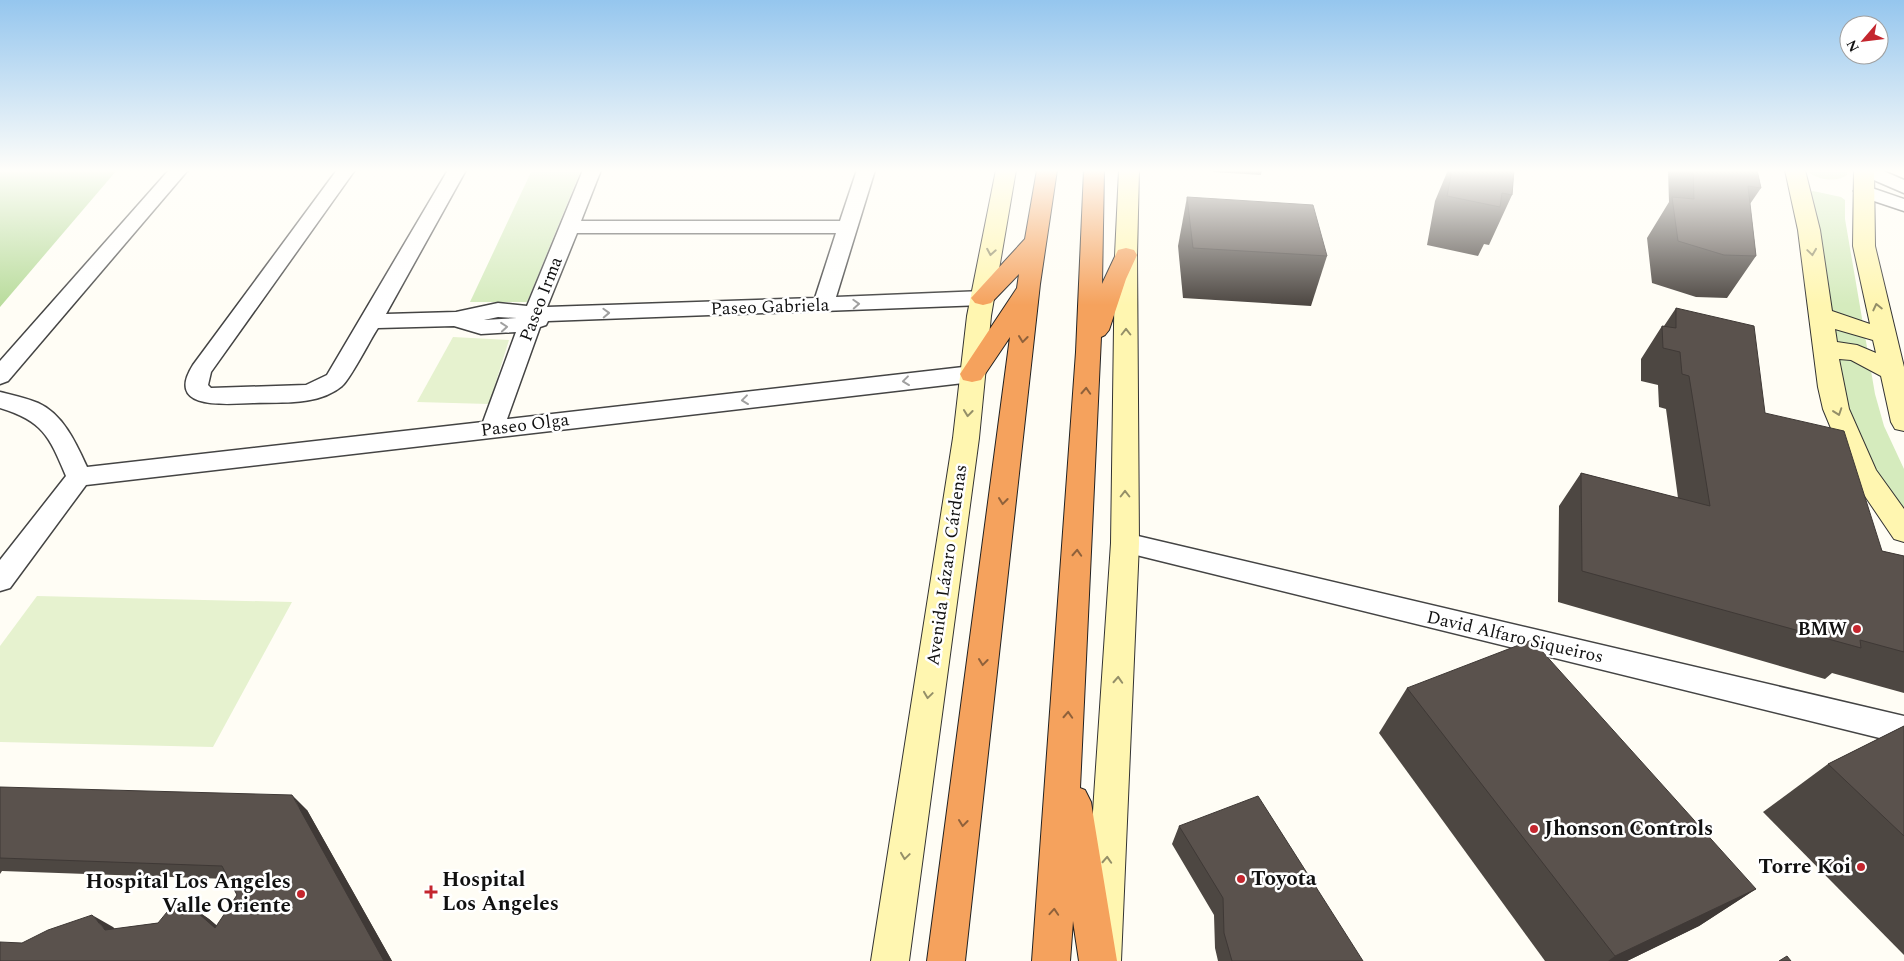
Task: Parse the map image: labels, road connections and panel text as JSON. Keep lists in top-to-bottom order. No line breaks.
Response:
{"streets":{"street":["Paseo Irma","Paseo Gabriela","Paseo Olga","Avenida Lázaro Cárdenas","David Alfaro Siqueiros"]},"crossings":[["Paseo Irma","Paseo Gabriela"],["Paseo Irma","Paseo Olga"],["Paseo Gabriela","Avenida Lázaro Cárdenas"],["Paseo Olga","Avenida Lázaro Cárdenas"]],"places":{"other":["BMW","Jhonson Controls","Torre Koi","Toyota","Hospital Los Angeles Valle Oriente"],"health":["Hospital Los Angeles"]},"north":"bottom left"}
